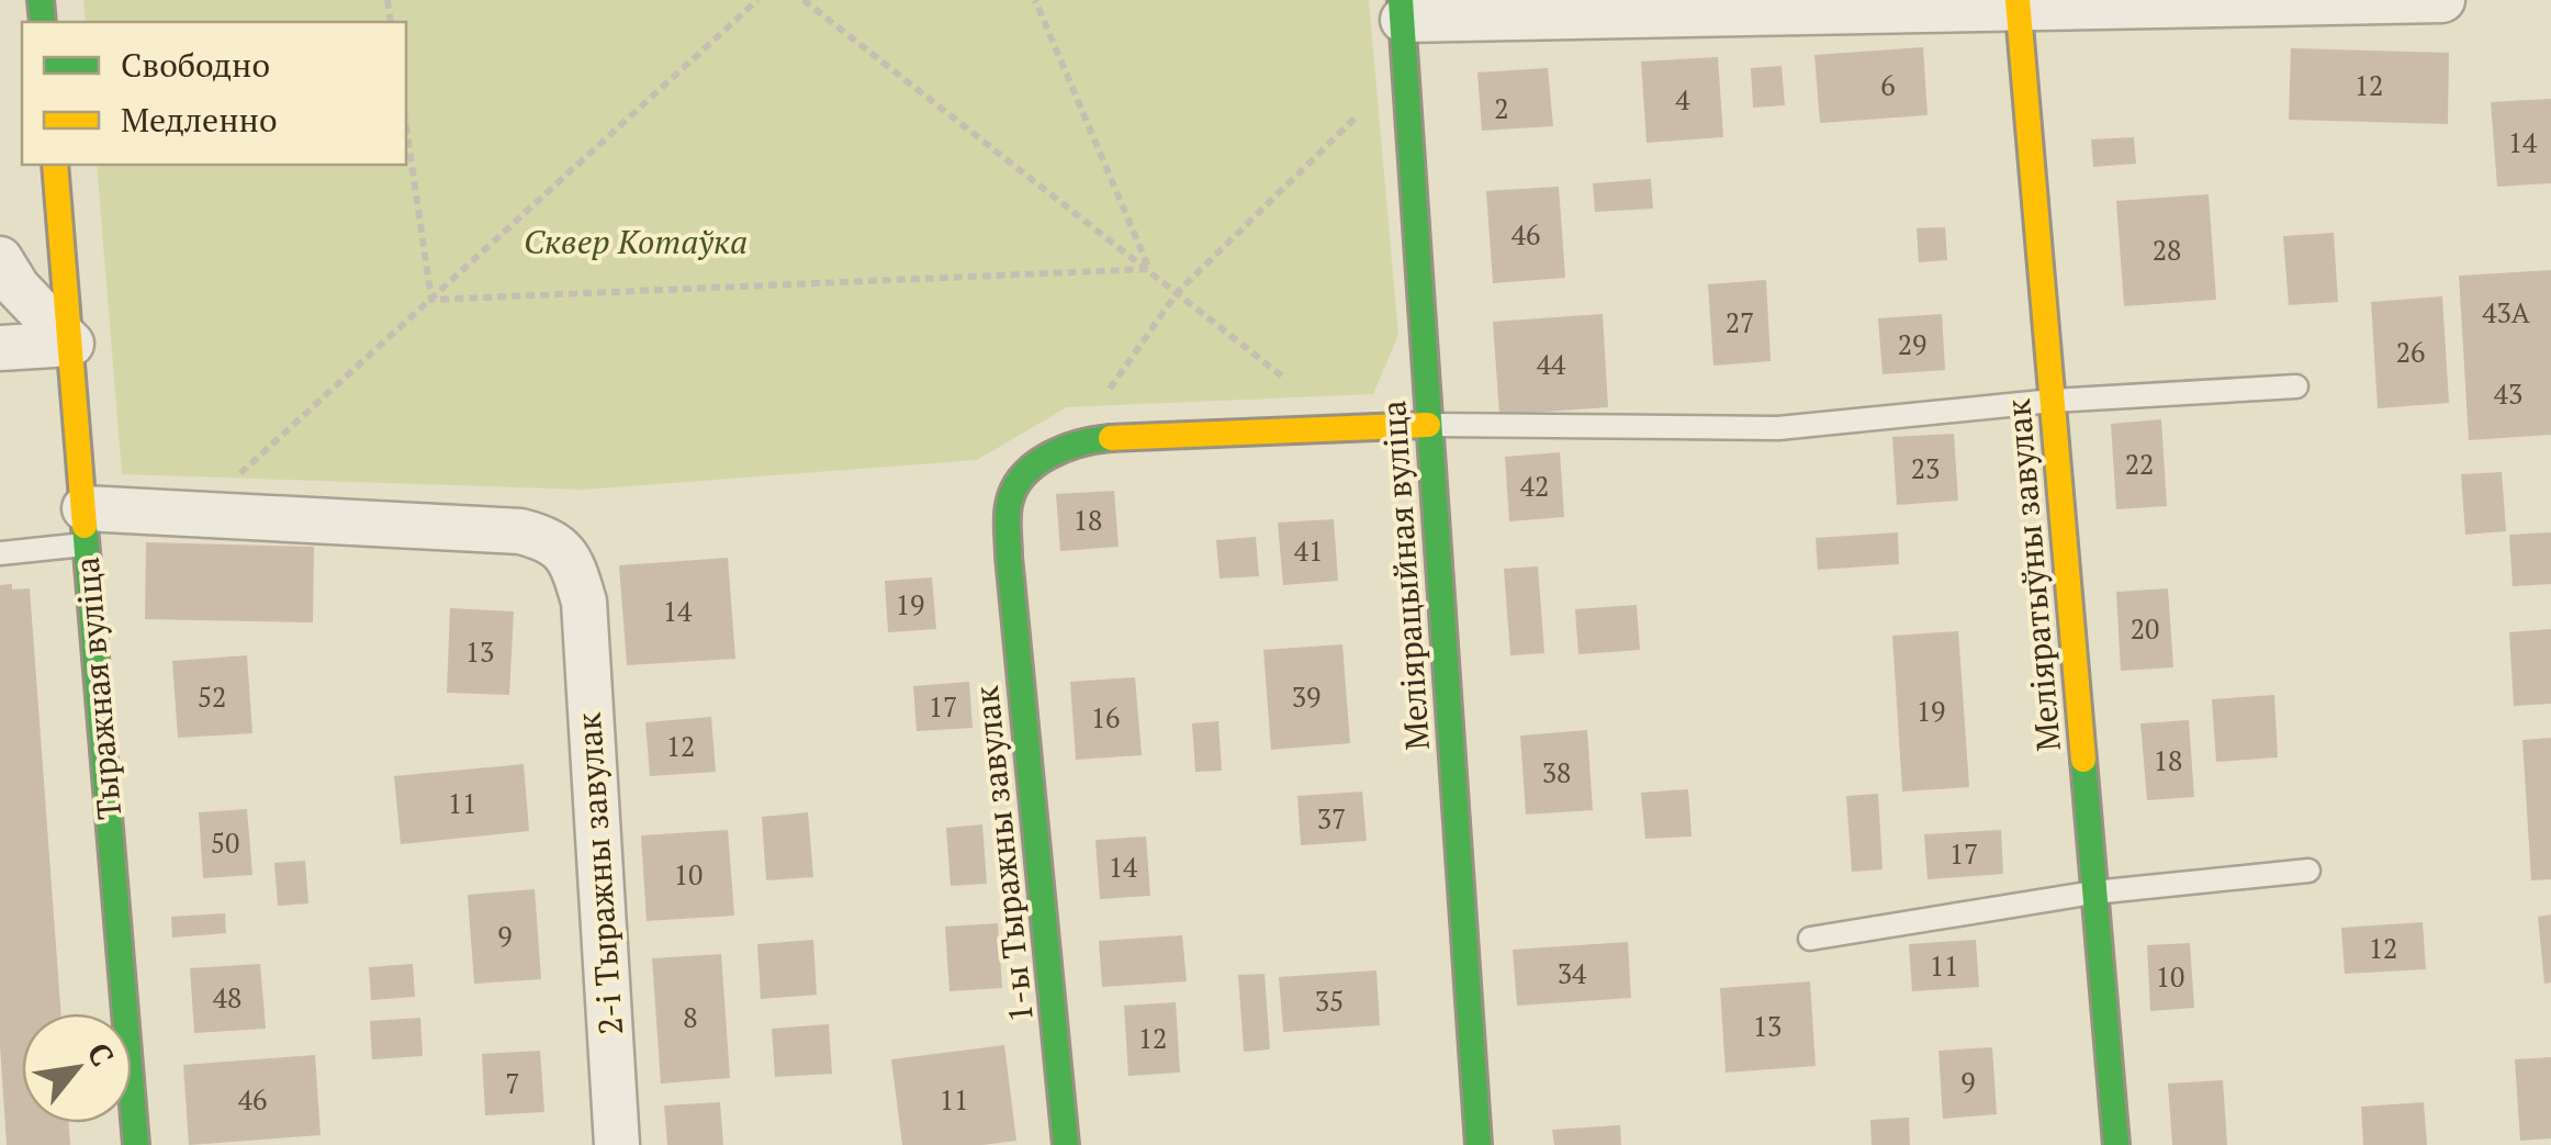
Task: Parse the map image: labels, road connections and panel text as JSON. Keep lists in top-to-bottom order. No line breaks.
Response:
{"streets":{"street":["Меліярацыйная вуліца","Меліяратыўны завулак","Тыражная вуліца","1-ы Тыражны завулак","2-і Тыражны завулак"]},"crossings":[["Тыражная вуліца","2-і Тыражны завулак"]],"parks":["Сквер Котаўка"],"house_numbers":["6","12","4","2","14","46","28","43А","27","29","26","44","43","22","23","42","18","41","19","14","20","13","52","39","17","19","16","12","18","38","11","37","50","17","14","10","9","12","11","34","10","48","35","8","13","12","9","7","46","11"],"legend":["Свободно","Медленно"],"north":"top right"}
